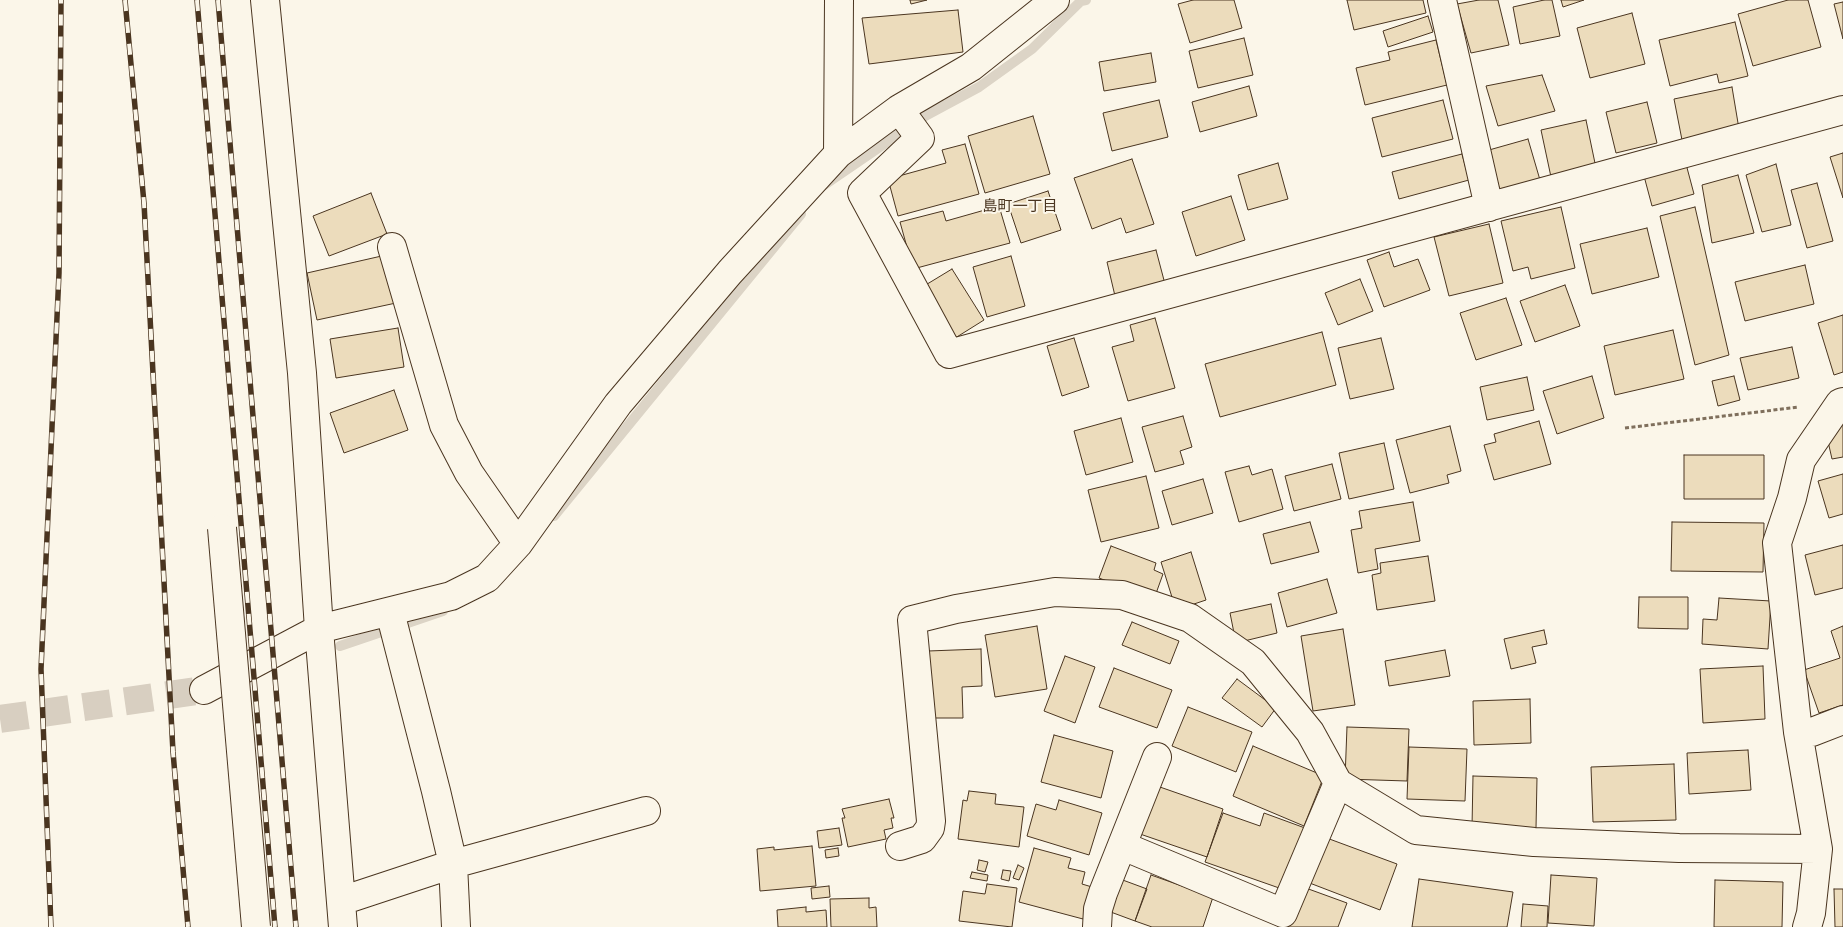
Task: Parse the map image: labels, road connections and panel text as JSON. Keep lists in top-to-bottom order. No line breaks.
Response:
{"districts":["島町一丁目"]}
